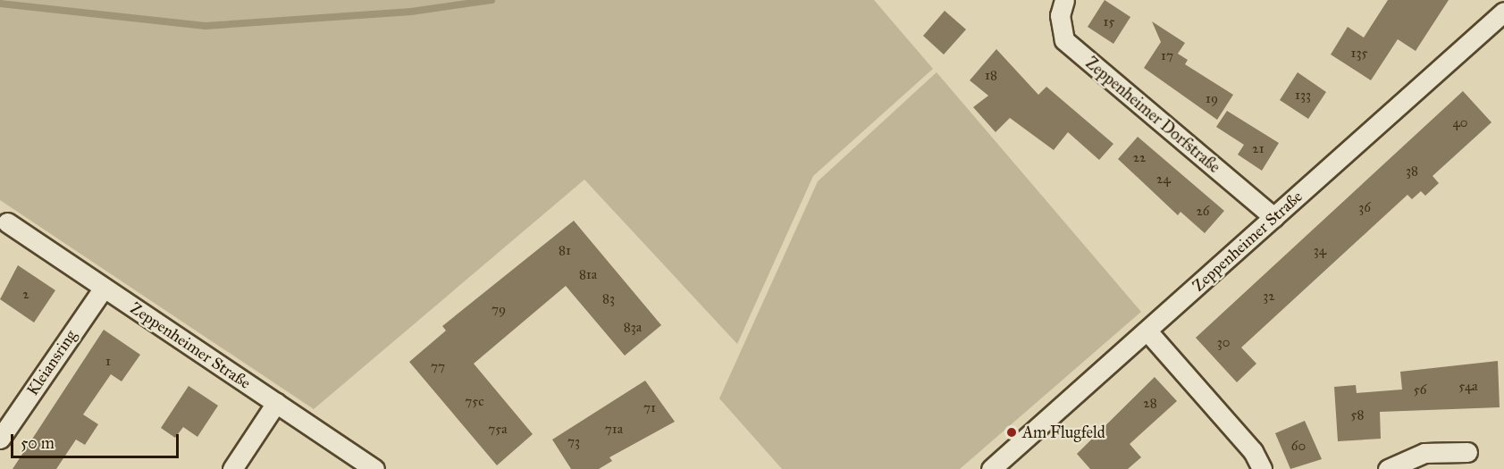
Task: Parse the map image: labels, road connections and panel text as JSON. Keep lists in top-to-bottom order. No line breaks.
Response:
{"streets":{"street":["Zeppenheimer Dorfstraße","Zeppenheimer Straße","Kleiansring"]},"crossings":[["Zeppenheimer Dorfstraße","Zeppenheimer Straße"],["Zeppenheimer Straße","Kleiansring"]],"places":["Am Flugfeld"],"house_numbers":["15","135","17","18","133","19","40","21","22","38","24","36","26","81","34","81a","2","32","83","79","83a","30","1","77","54a","56","75c","28","71","58","75a","71a","73","60"],"scale_bar":"50 m"}
